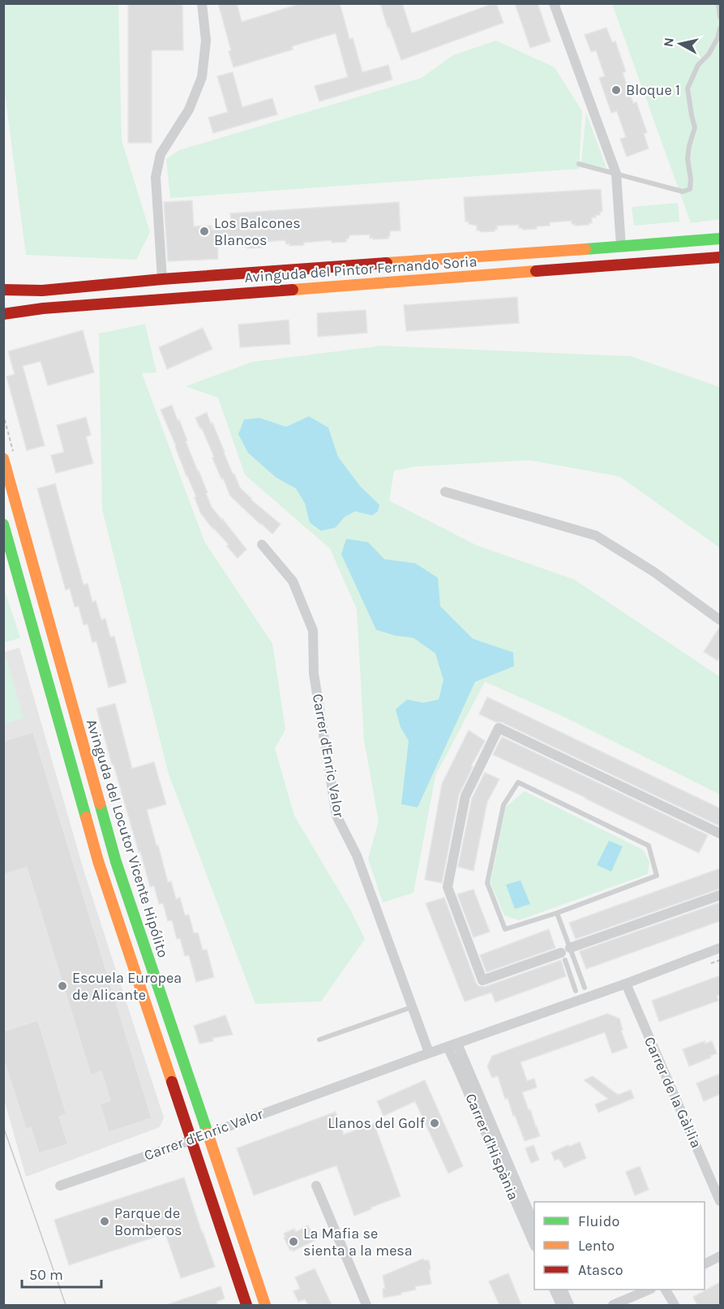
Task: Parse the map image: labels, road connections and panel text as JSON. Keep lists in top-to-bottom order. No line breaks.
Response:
{"streets":{"main road":["Avinguda del Pintor Fernando Soria","Avinguda del Locutor Vicente Hipólito"],"street":["Carrer d'Enric Valor","Carrer de la Gàl·lia","Carrer d'Hispània"]},"crossings":[["Carrer d'Enric Valor","Avinguda del Locutor Vicente Hipólito"],["Carrer d'Enric Valor","Carrer de la Gàl·lia"],["Carrer d'Enric Valor","Carrer d'Hispània"]],"places":["Bloque 1","Los Balcones Blancos","Escuela Europea de Alicante","Llanos del Golf","Parque de Bomberos","La Mafia se sienta a la mesa"],"legend":["Fluido","Lento","Atasco"],"scale_bar":"50 m","north":"left"}
